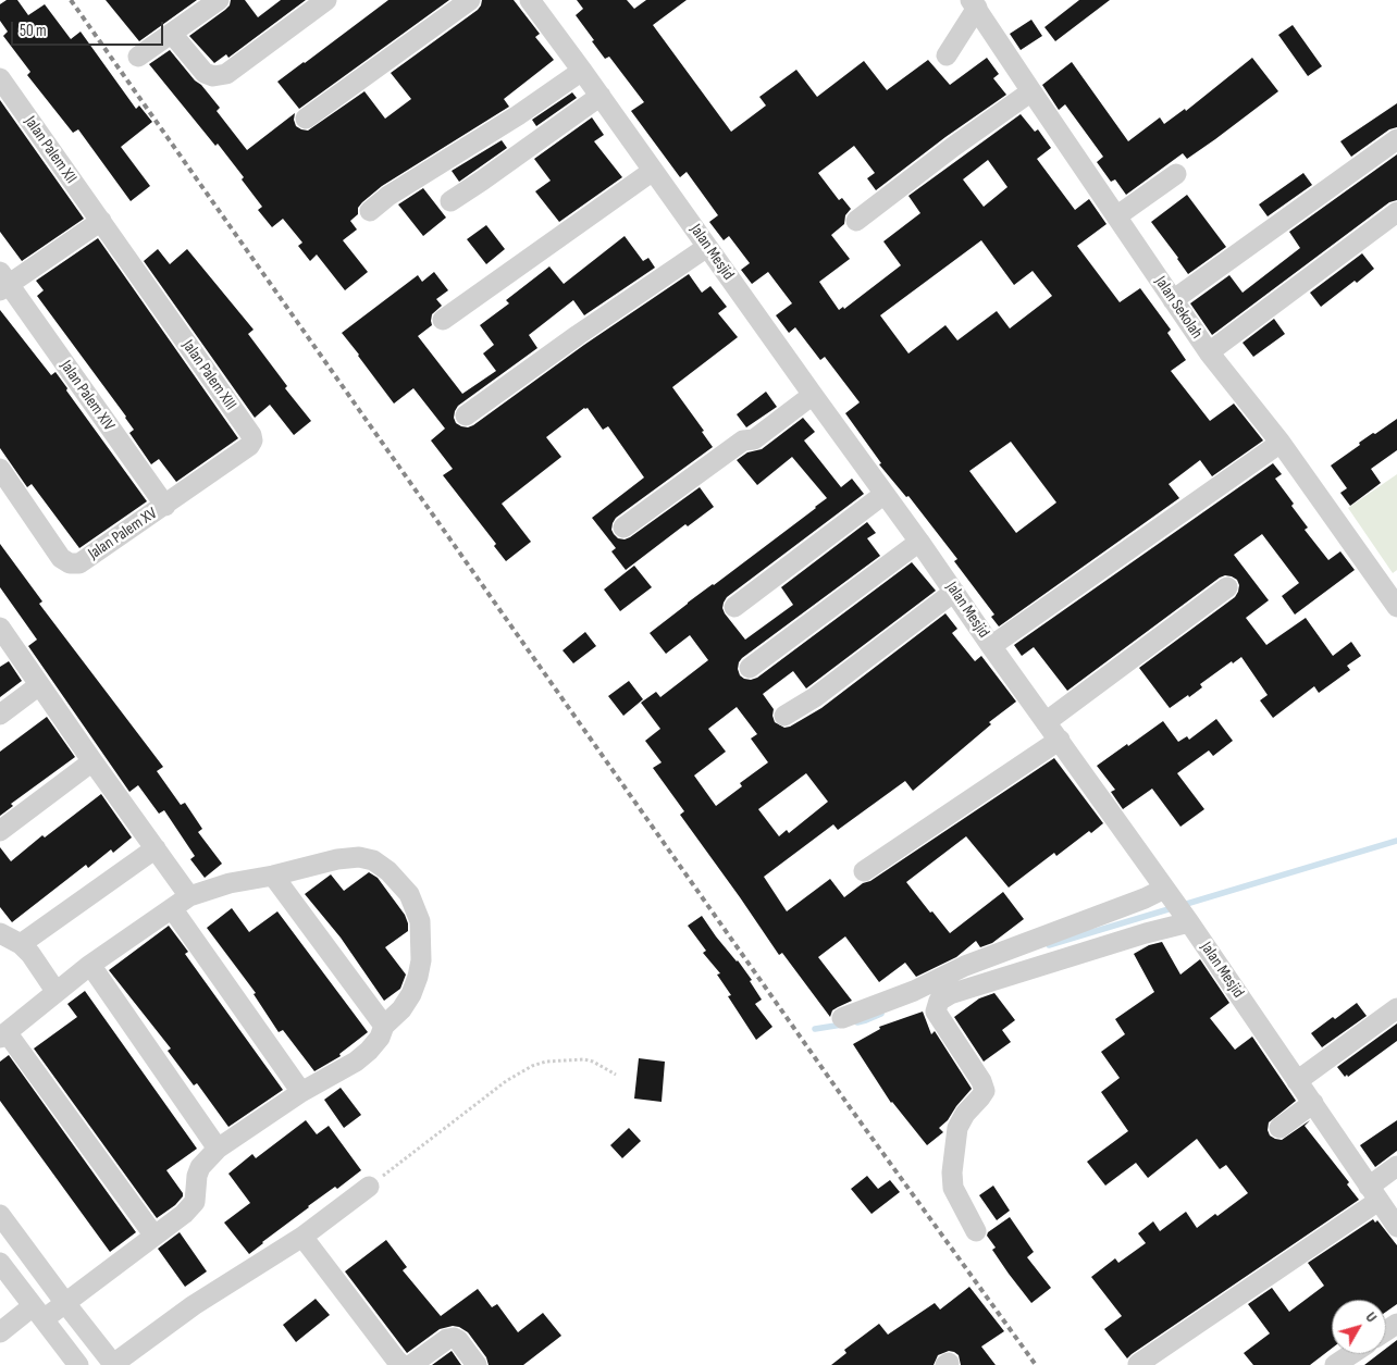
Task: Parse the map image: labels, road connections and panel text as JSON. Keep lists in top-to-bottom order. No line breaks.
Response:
{"streets":{"street":["Jalan Palem XII","Jalan Mesjid","Jalan Sekolah","Jalan Palem XIII","Jalan Palem XIV","Jalan Palem XV"]},"crossings":[["Jalan Palem XII","Jalan Palem XIII"],["Jalan Palem XIII","Jalan Palem XIV"],["Jalan Palem XIII","Jalan Palem XV"],["Jalan Palem XIV","Jalan Palem XV"]],"scale_bar":"50 m","north":"top right"}
